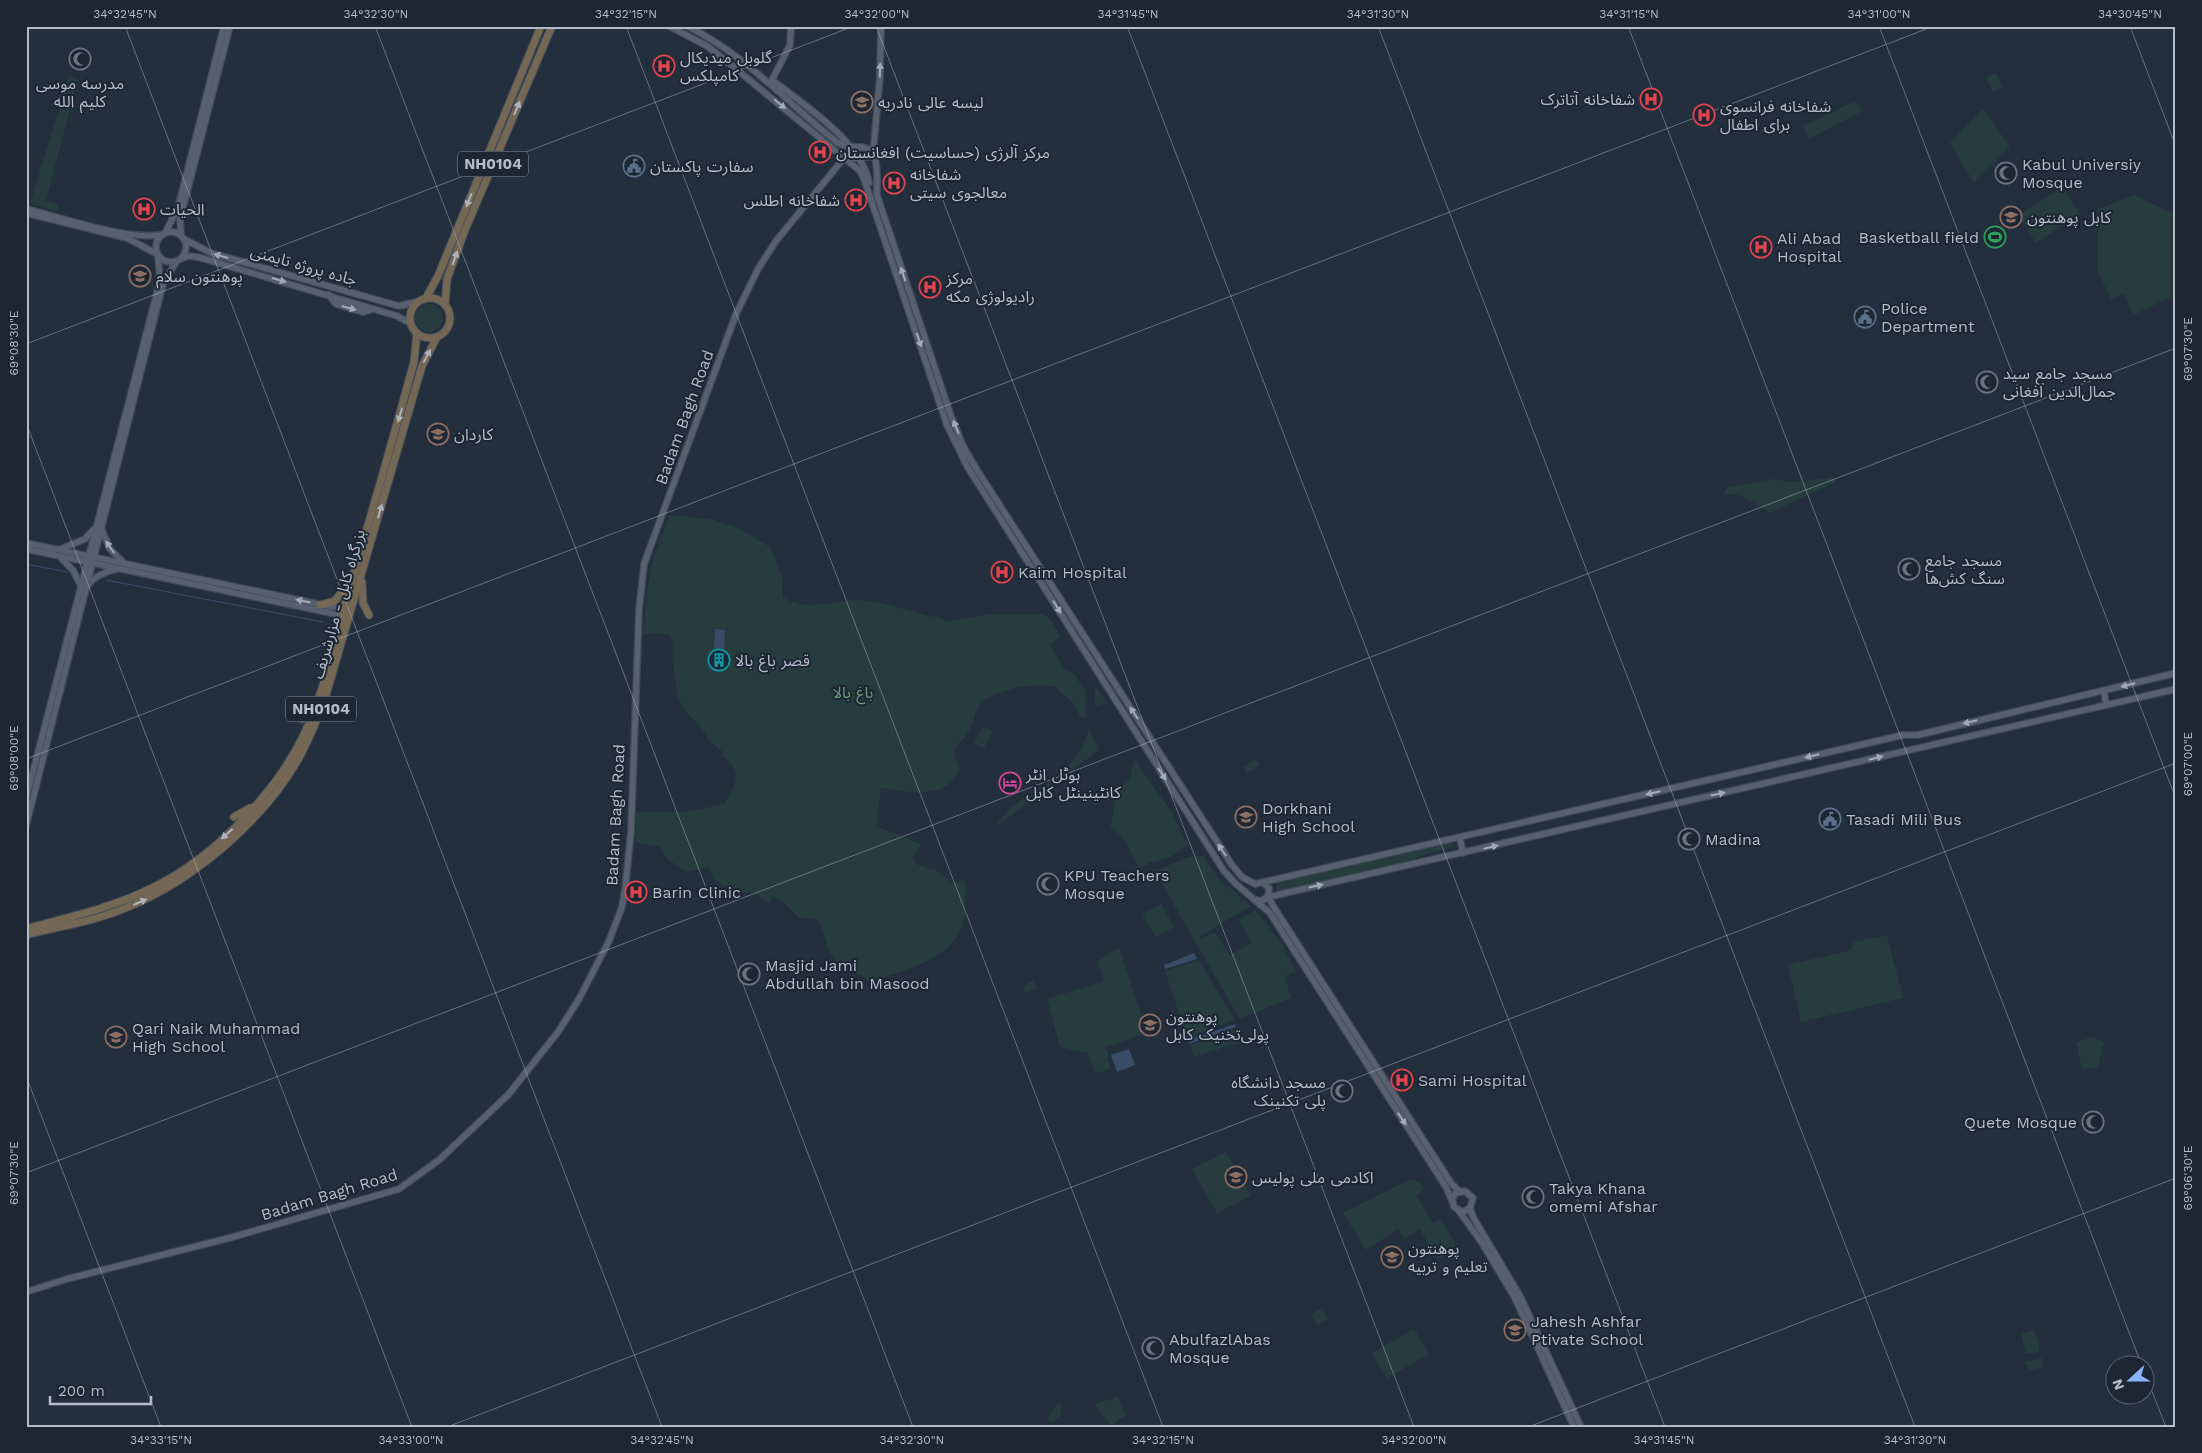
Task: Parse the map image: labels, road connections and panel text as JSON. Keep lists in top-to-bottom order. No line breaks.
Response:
{"streets":{"highway":["NH0104","بزرگراه کابل - مزارشریف"],"main road":["جاده پروژه تایمنی","Badam Bagh Road"]},"crossings":[["NH0104","جاده پروژه تایمنی"],["NH0104","بزرگراه کابل - مزارشریف"],["جاده پروژه تایمنی","بزرگراه کابل - مزارشریف"]],"parks":["باغ بالا"],"places":{"mosque":["مدرسه موسی کلیم الله","Kabul Universiy Mosque","مسجد جامع سید جمال‌الدین افغانی","مسجد جامع سنگ کش‌ها","Madina","KPU Teachers Mosque","Masjid Jami Abdullah bin Masood","مسجد دانشگاه پلی تکنینک","Quete Mosque","Takya Khana omemi Afshar","AbulfazlAbas Mosque"],"hospital":["گلوبل میدیکال کامپلکس","شفاخانه آتاترک","شفاخانه فرانسوی برای اطفال","مرکز آلرژی (حساسیت) افغانستان","شفاخانه معالجوی سیتی","شفاخانه اطلس","الحیات","Ali Abad Hospital","مرکز رادیولوژی مکه","Kaim Hospital","Barin Clinic","Sami Hospital"],"school or university":["لیسه عالی نادریه","کابل پوهنتون","پوهنتون سلام","کاردان","Dorkhani High School","پوهنتون پولی‌تخنیک کابل","Qari Naik Muhammad High School","اکادمی ملی پولیس","پوهنتون تعلیم و تربیه","Jahesh Ashfar Ptivate School"],"public building":["سفارت پاکستان","Police Department","Tasadi Mili Bus"],"sports":["Basketball field"],"building":["قصر باغ بالا"],"hotel":["ہوٹل انٹر کانٹینینٹل کابل"]},"scale_bar":"200 m","north":"left","coordinates":["34°32'45\"N","34°32'30\"N","34°32'15\"N","34°32'00\"N","34°31'45\"N","34°31'30\"N","34°31'15\"N","34°31'00\"N","34°30'45\"N","69°08'30\"E","69°07'30\"E","69°08'00\"E","69°07'00\"E","69°06'30\"E","34°33'15\"N","34°33'00\"N"]}
